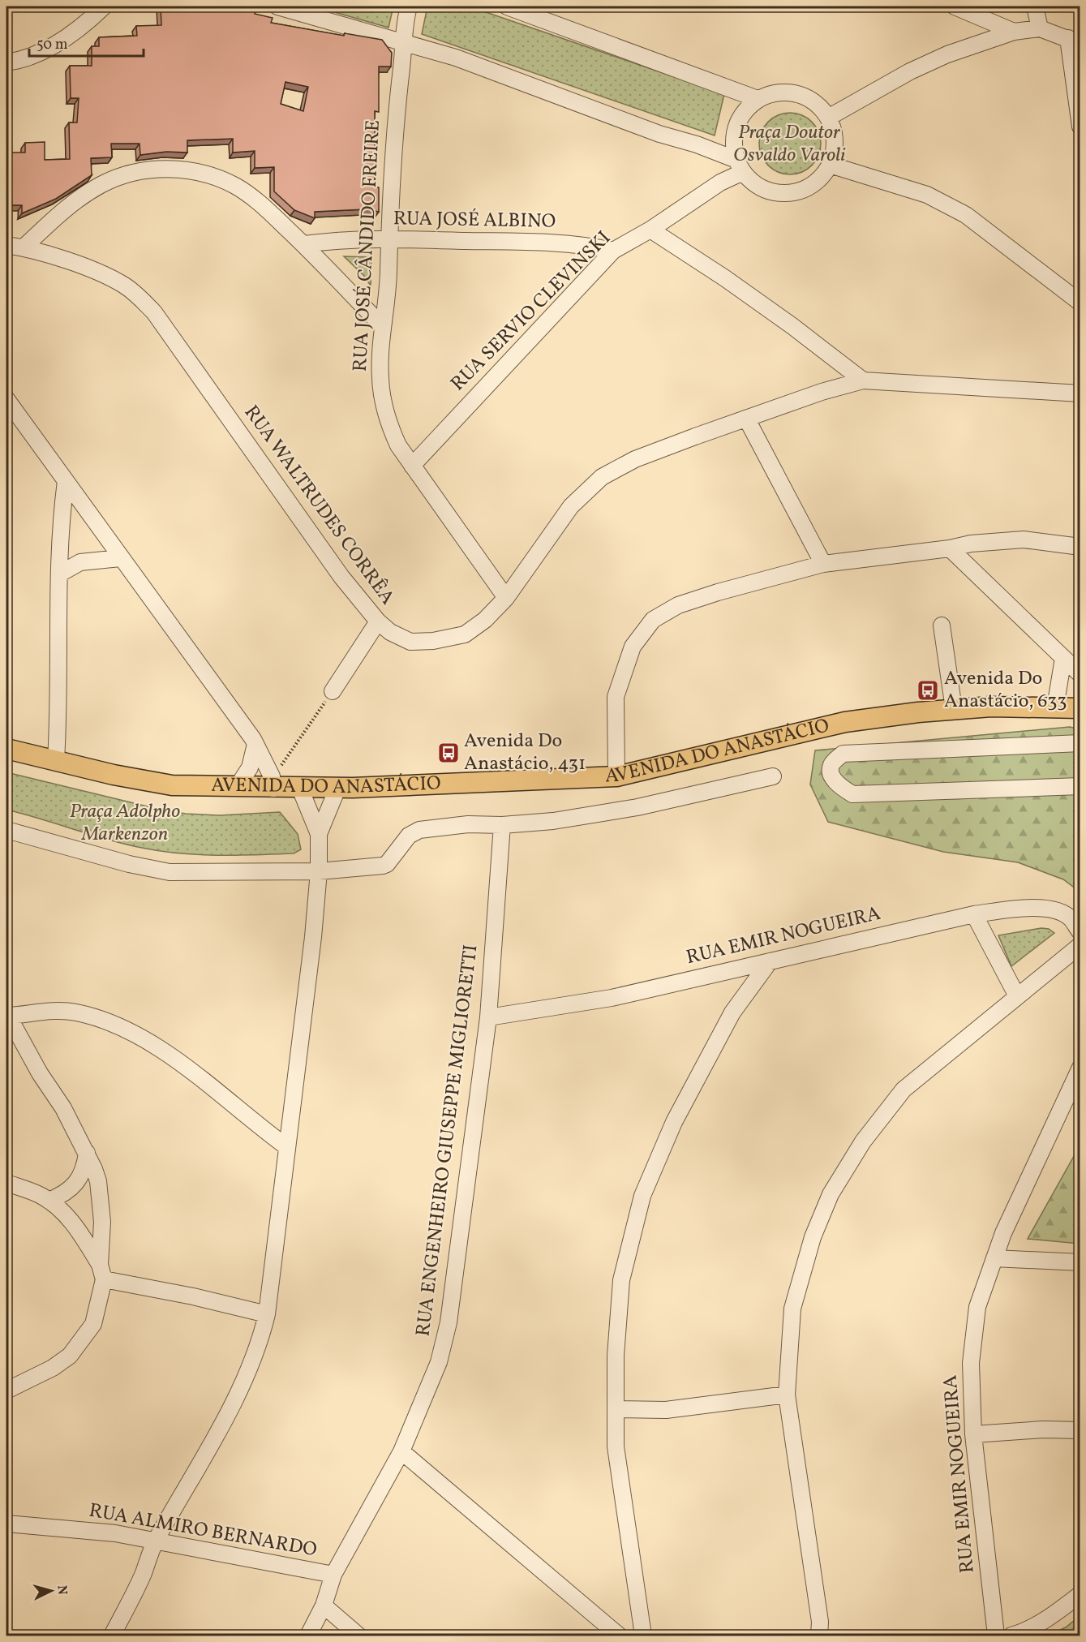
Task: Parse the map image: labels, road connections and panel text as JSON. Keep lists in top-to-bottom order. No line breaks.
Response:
{"streets":{"main road":["AVENIDA DO ANASTÁCIO"],"street":["RUA JOSÉ ALBINO","RUA JOSÉ CÂNDIDO FREIRE","RUA SERVIO CLEVINSKI","RUA WALTRUDES CORRÊA","RUA EMIR NOGUEIRA","RUA ENGENHEIRO GIUSEPPE MIGLIORETTI","RUA ALMIRO BERNARDO"]},"crossings":[["RUA JOSÉ ALBINO","RUA JOSÉ CÂNDIDO FREIRE"],["RUA JOSÉ ALBINO","RUA SERVIO CLEVINSKI"],["RUA JOSÉ CÂNDIDO FREIRE","RUA SERVIO CLEVINSKI"],["RUA JOSÉ CÂNDIDO FREIRE","RUA WALTRUDES CORRÊA"],["AVENIDA DO ANASTÁCIO","RUA ENGENHEIRO GIUSEPPE MIGLIORETTI"],["RUA EMIR NOGUEIRA","RUA ENGENHEIRO GIUSEPPE MIGLIORETTI"],["RUA ENGENHEIRO GIUSEPPE MIGLIORETTI","RUA ALMIRO BERNARDO"]],"parks":["Praça Doutor Osvaldo Varoli","Praça Adolpho Markenzon"],"places":{"bus stop":["Avenida Do Anastácio, 633","Avenida Do Anastácio, 431"]},"scale_bar":"50 m","north":"right"}
